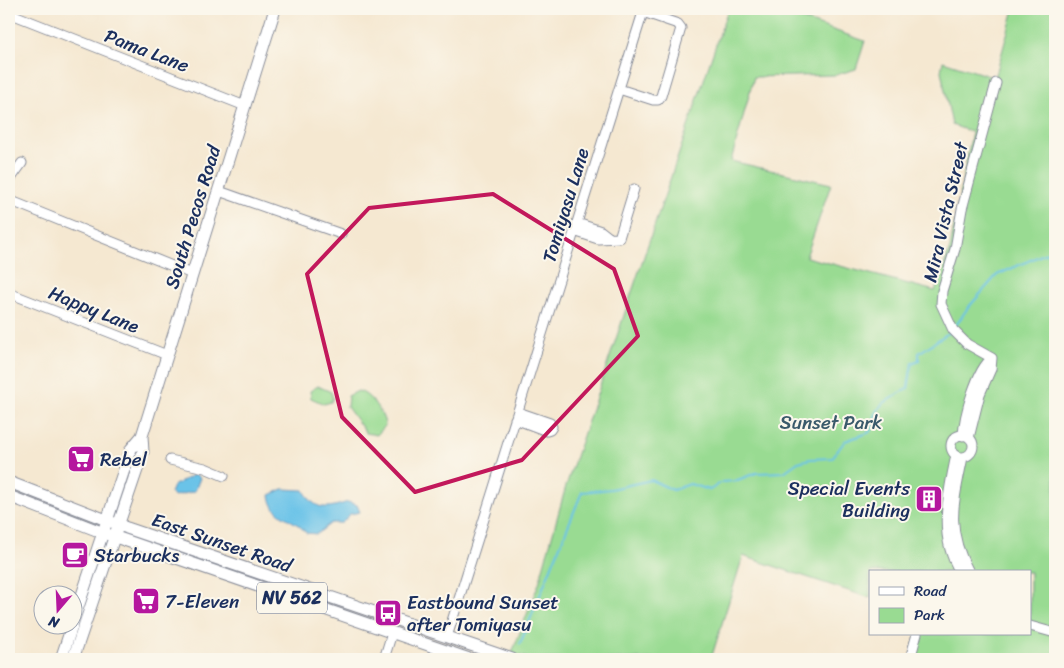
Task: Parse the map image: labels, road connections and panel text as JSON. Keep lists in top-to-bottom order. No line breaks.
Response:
{"streets":{"main road":["South Pecos Road","East Sunset Road","NV 562"],"street":["Pama Lane","Tomiyasu Lane","Mira Vista Street","Happy Lane"]},"crossings":[["Pama Lane","South Pecos Road"],["Tomiyasu Lane","East Sunset Road"],["South Pecos Road","Happy Lane"],["South Pecos Road","East Sunset Road"]],"parks":["Sunset Park"],"places":{"supermarket":["Rebel","7-Eleven"],"building":["Special Events Building"],"cafe":["Starbucks"],"bus stop":["Eastbound Sunset after Tomiyasu"]},"legend":["Road","Park"],"north":"bottom"}
